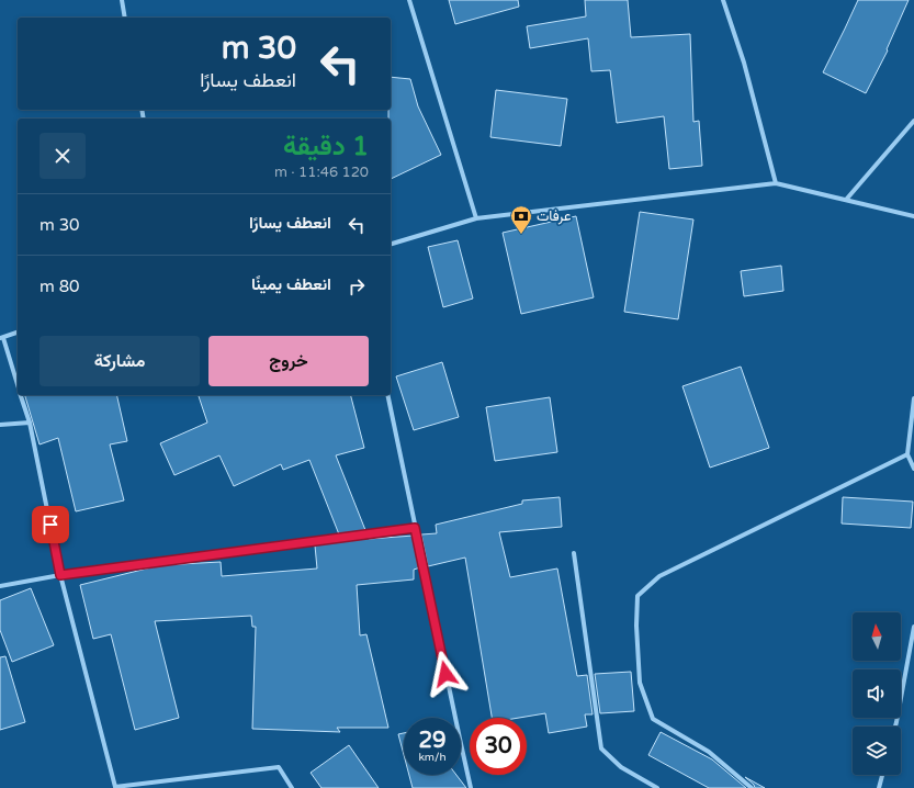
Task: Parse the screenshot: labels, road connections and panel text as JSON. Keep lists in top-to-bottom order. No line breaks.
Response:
{"places":{"bank":["عرفات"]},"north":"top","page":{"turn":["30 m","انعطف يسارًا"],"heading":["1 دقيقة","120 m · 11:46"],"list":[{"name":"انعطف يسارًا","value":"30 m"},{"name":"انعطف يمينًا","value":"80 m"}],"buttons":["خروج","مشاركة"],"speed":"29 km/h","limit":"30"}}
